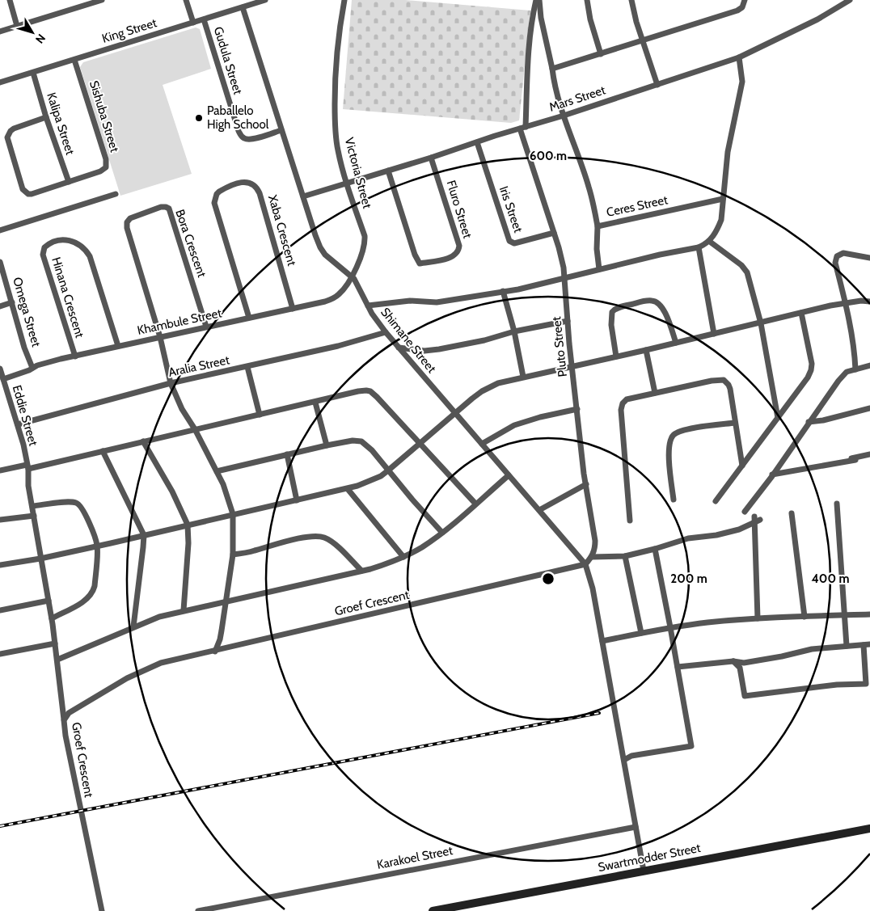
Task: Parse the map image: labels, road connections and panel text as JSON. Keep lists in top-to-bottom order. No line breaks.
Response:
{"streets":{"main road":["Swartmodder Street"],"street":["King Street","Gudula Street","Mars Street","Sishuba Street","Kalipa Street","Victoria Street","Ceres Street","Fluro Street","Iris Street","Xaba Crescent","Bora Crescent","Hinana Crescent","Omega Street","Khambule Street","Shimane Street","Pluto Street","Aralia Street","Eddie Street","Groef Crescent","Karakoel Street"]},"crossings":[["King Street","Gudula Street"],["King Street","Sishuba Street"],["King Street","Kalipa Street"],["King Street","Shimane Street"],["Gudula Street","Shimane Street"],["Mars Street","Victoria Street"],["Mars Street","Ceres Street"],["Mars Street","Fluro Street"],["Mars Street","Iris Street"],["Mars Street","Shimane Street"],["Mars Street","Pluto Street"],["Sishuba Street","Kalipa Street"],["Victoria Street","Khambule Street"],["Victoria Street","Shimane Street"],["Iris Street","Pluto Street"],["Xaba Crescent","Khambule Street"],["Bora Crescent","Khambule Street"],["Hinana Crescent","Khambule Street"],["Omega Street","Khambule Street"],["Khambule Street","Shimane Street"],["Khambule Street","Eddie Street"],["Shimane Street","Aralia Street"],["Shimane Street","Groef Crescent"],["Aralia Street","Eddie Street"],["Eddie Street","Groef Crescent"]],"places":["Paballelo High School"],"north":"bottom right","rings":["600 m","200 m","400 m"]}
